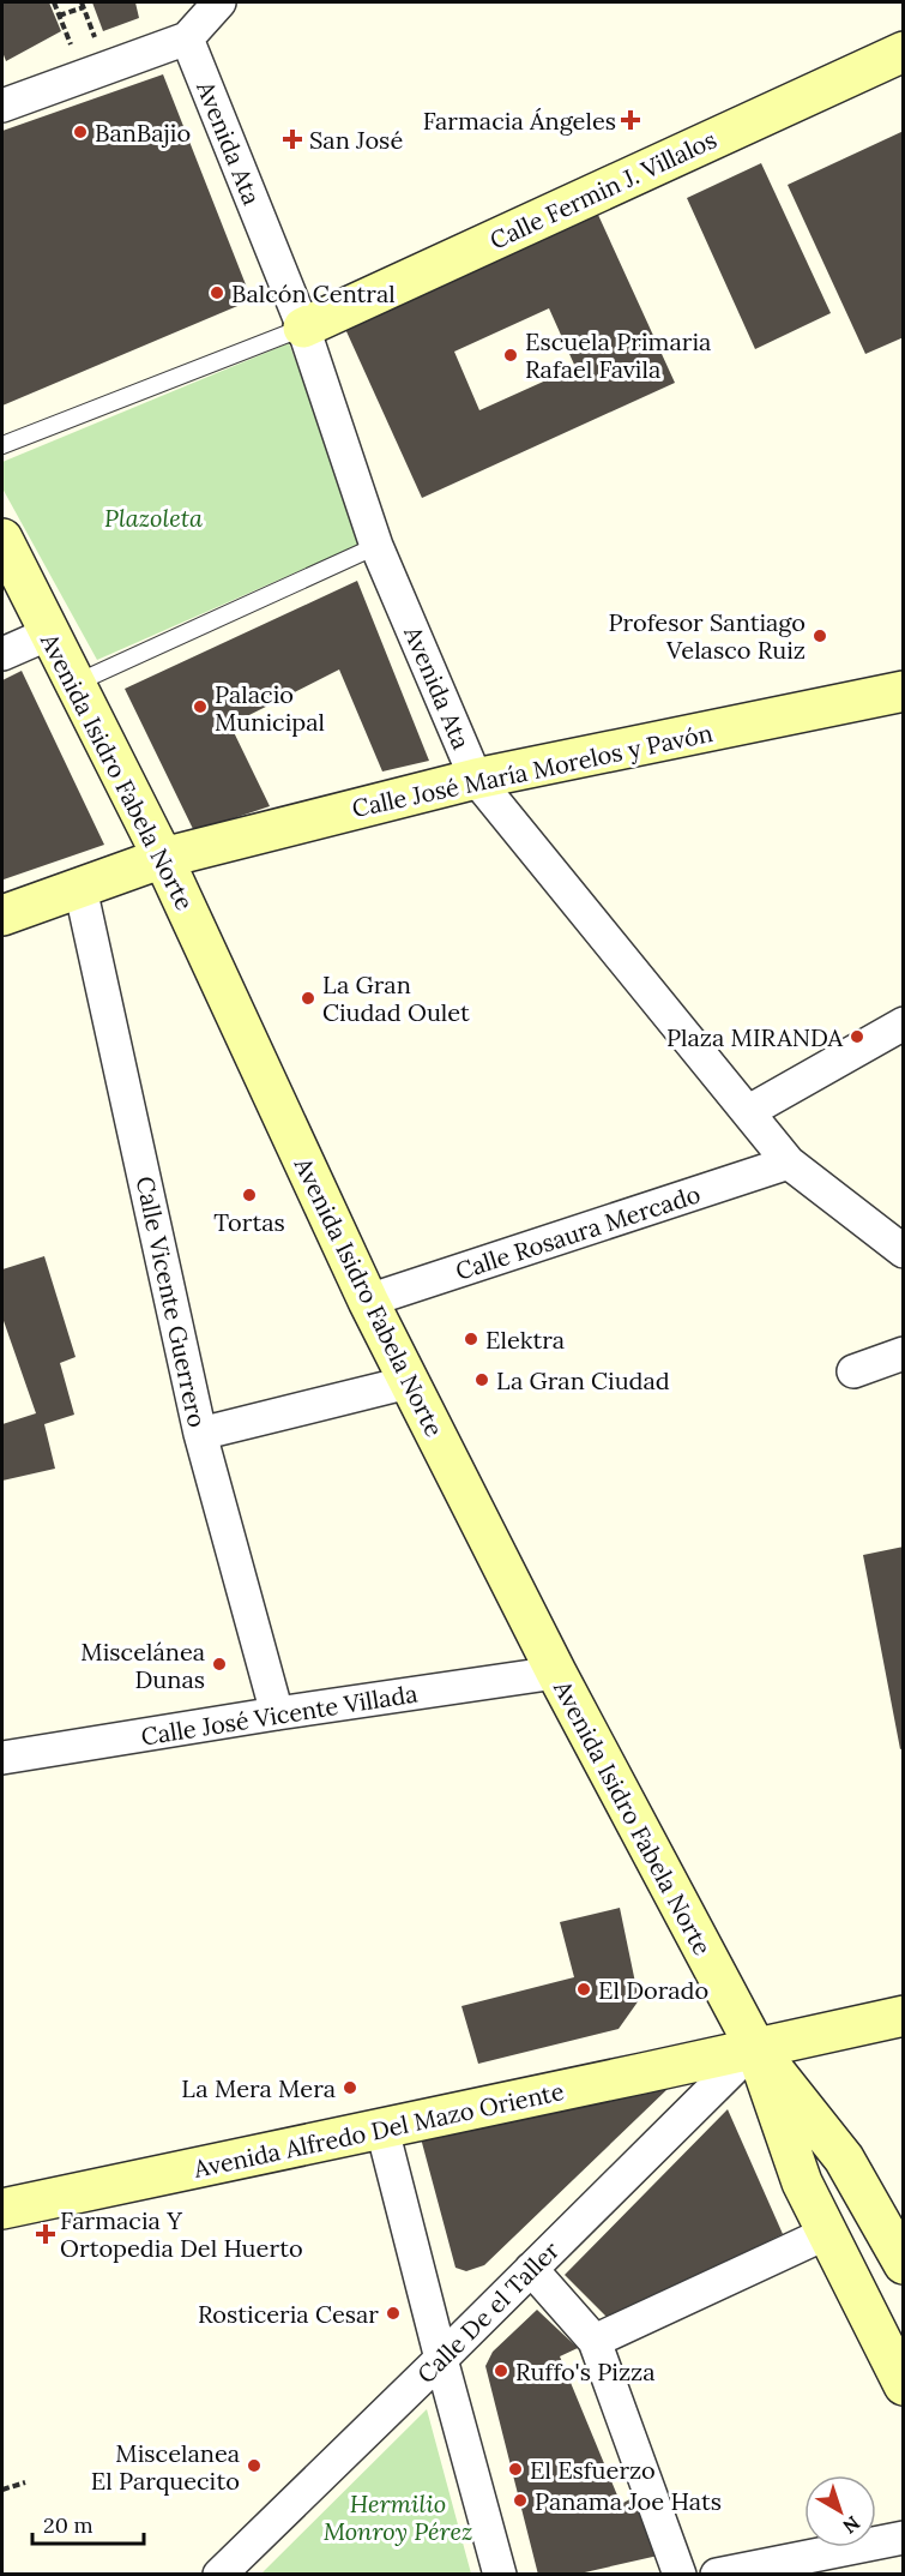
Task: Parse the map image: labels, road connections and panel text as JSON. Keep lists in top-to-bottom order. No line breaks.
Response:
{"streets":{"main road":["Calle Fermin J. Villalos","Calle José María Morelos y Pavón","Avenida Isidro Fabela Norte","Avenida Alfredo Del Mazo Oriente"],"street":["Avenida Ata","Calle Rosaura Mercado","Calle Vicente Guerrero","Calle José Vicente Villada","Calle De el Taller"]},"crossings":[["Avenida Ata","Calle Fermin J. Villalos"],["Avenida Ata","Calle José María Morelos y Pavón"],["Avenida Ata","Calle Rosaura Mercado"],["Calle José María Morelos y Pavón","Avenida Isidro Fabela Norte"],["Calle José María Morelos y Pavón","Calle Vicente Guerrero"],["Avenida Isidro Fabela Norte","Calle Rosaura Mercado"],["Avenida Isidro Fabela Norte","Calle José Vicente Villada"],["Avenida Isidro Fabela Norte","Avenida Alfredo Del Mazo Oriente"],["Avenida Isidro Fabela Norte","Calle De el Taller"],["Calle Vicente Guerrero","Calle José Vicente Villada"],["Avenida Alfredo Del Mazo Oriente","Calle De el Taller"]],"parks":["Plazoleta","Hermilio Monroy Pérez"],"places":{"health":["Farmacia Ángeles","San José","Farmacia Y Ortopedia Del Huerto"],"other":["BanBajio","Balcón Central","Escuela Primaria Rafael Favila","Profesor Santiago Velasco Ruiz","Palacio Municipal","La Gran Ciudad Oulet","Plaza MIRANDA","Tortas","Elektra","La Gran Ciudad","Miscelánea Dunas","El Dorado","La Mera Mera","Rosticeria Cesar","Ruffo's Pizza","Miscelanea El Parquecito","El Esfuerzo","Panama Joe Hats"]},"scale_bar":"20 m","north":"bottom right"}
